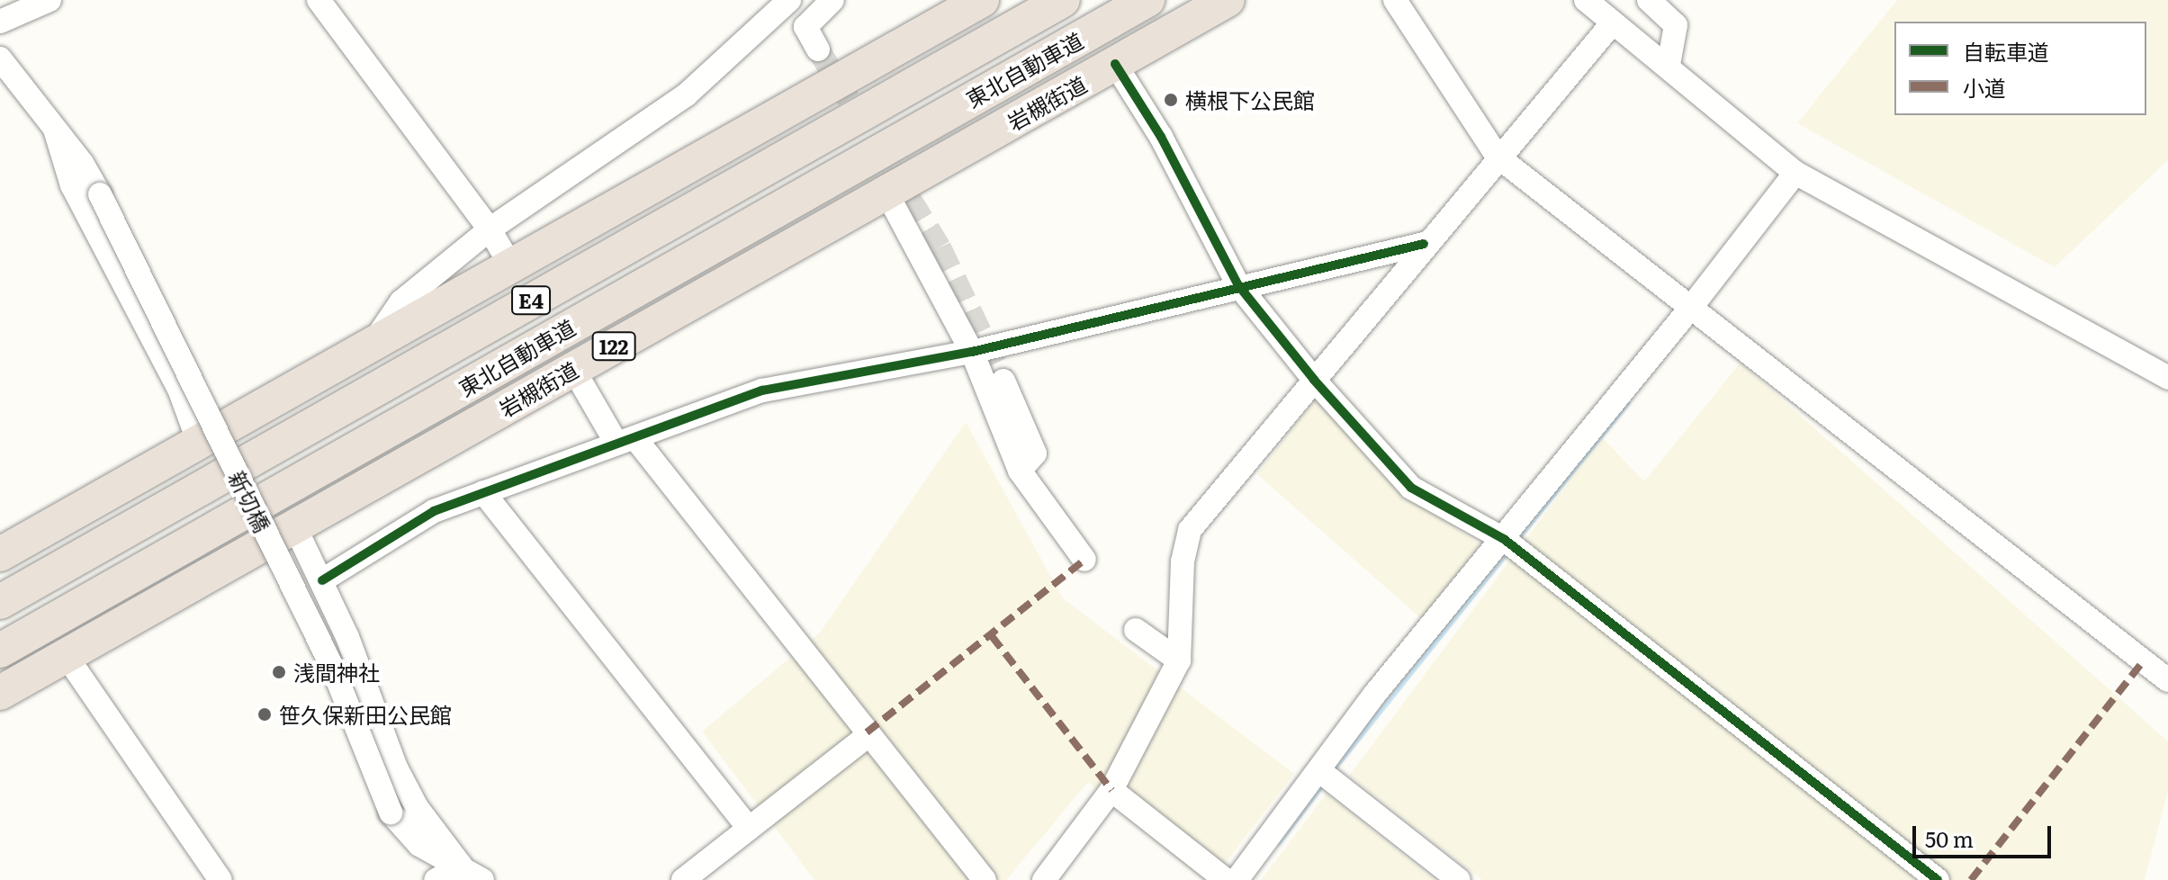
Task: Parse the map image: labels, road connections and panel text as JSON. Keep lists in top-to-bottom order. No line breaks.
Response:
{"streets":{"highway":["東北自動車道","岩槻街道","E4","122"],"street":["新切橋"]},"places":["横根下公民館","浅間神社","笹久保新田公民館"],"legend":["自転車道","小道"],"scale_bar":"50 m"}
